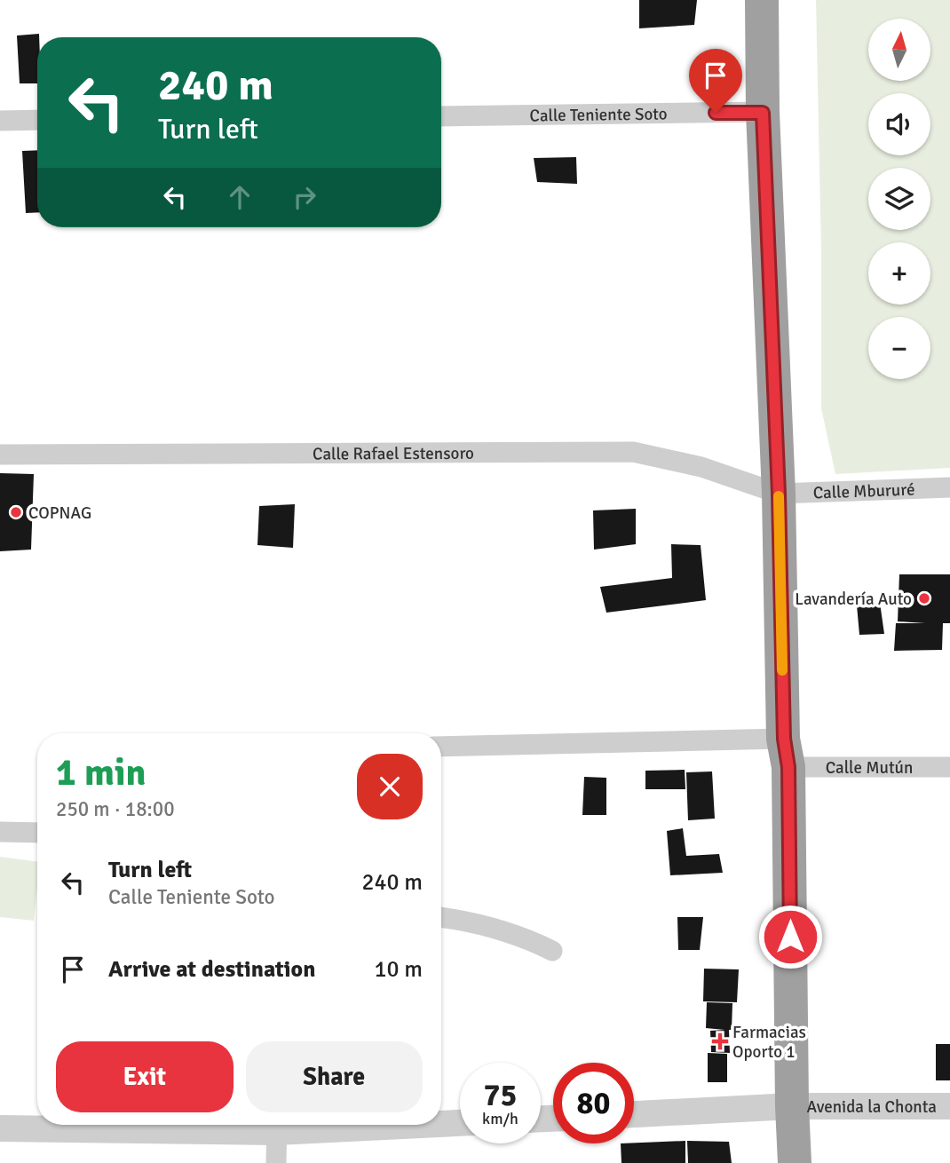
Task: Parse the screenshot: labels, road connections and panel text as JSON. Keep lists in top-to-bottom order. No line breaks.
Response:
{"streets":{"street":["Calle Teniente Soto","Calle Rafael Estensoro","Calle Mbururé","Calle Mutún","Avenida la Chonta"]},"crossings":[["Calle Rafael Estensoro","Calle Mbururé"]],"places":{"other":["COPNAG","Lavandería Auto"],"health":["Farmacias Oporto 1"]},"north":"top","page":{"map_buttons":["+","−"],"turn":["240 m","Turn left"],"heading":["1 min","250 m · 18:00"],"list":[{"name":"Turn left","note":"Calle Teniente Soto","value":"240 m"},{"name":"Arrive at destination","value":"10 m"}],"buttons":["Exit","Share"],"speed":"75 km/h","limit":"80"}}
